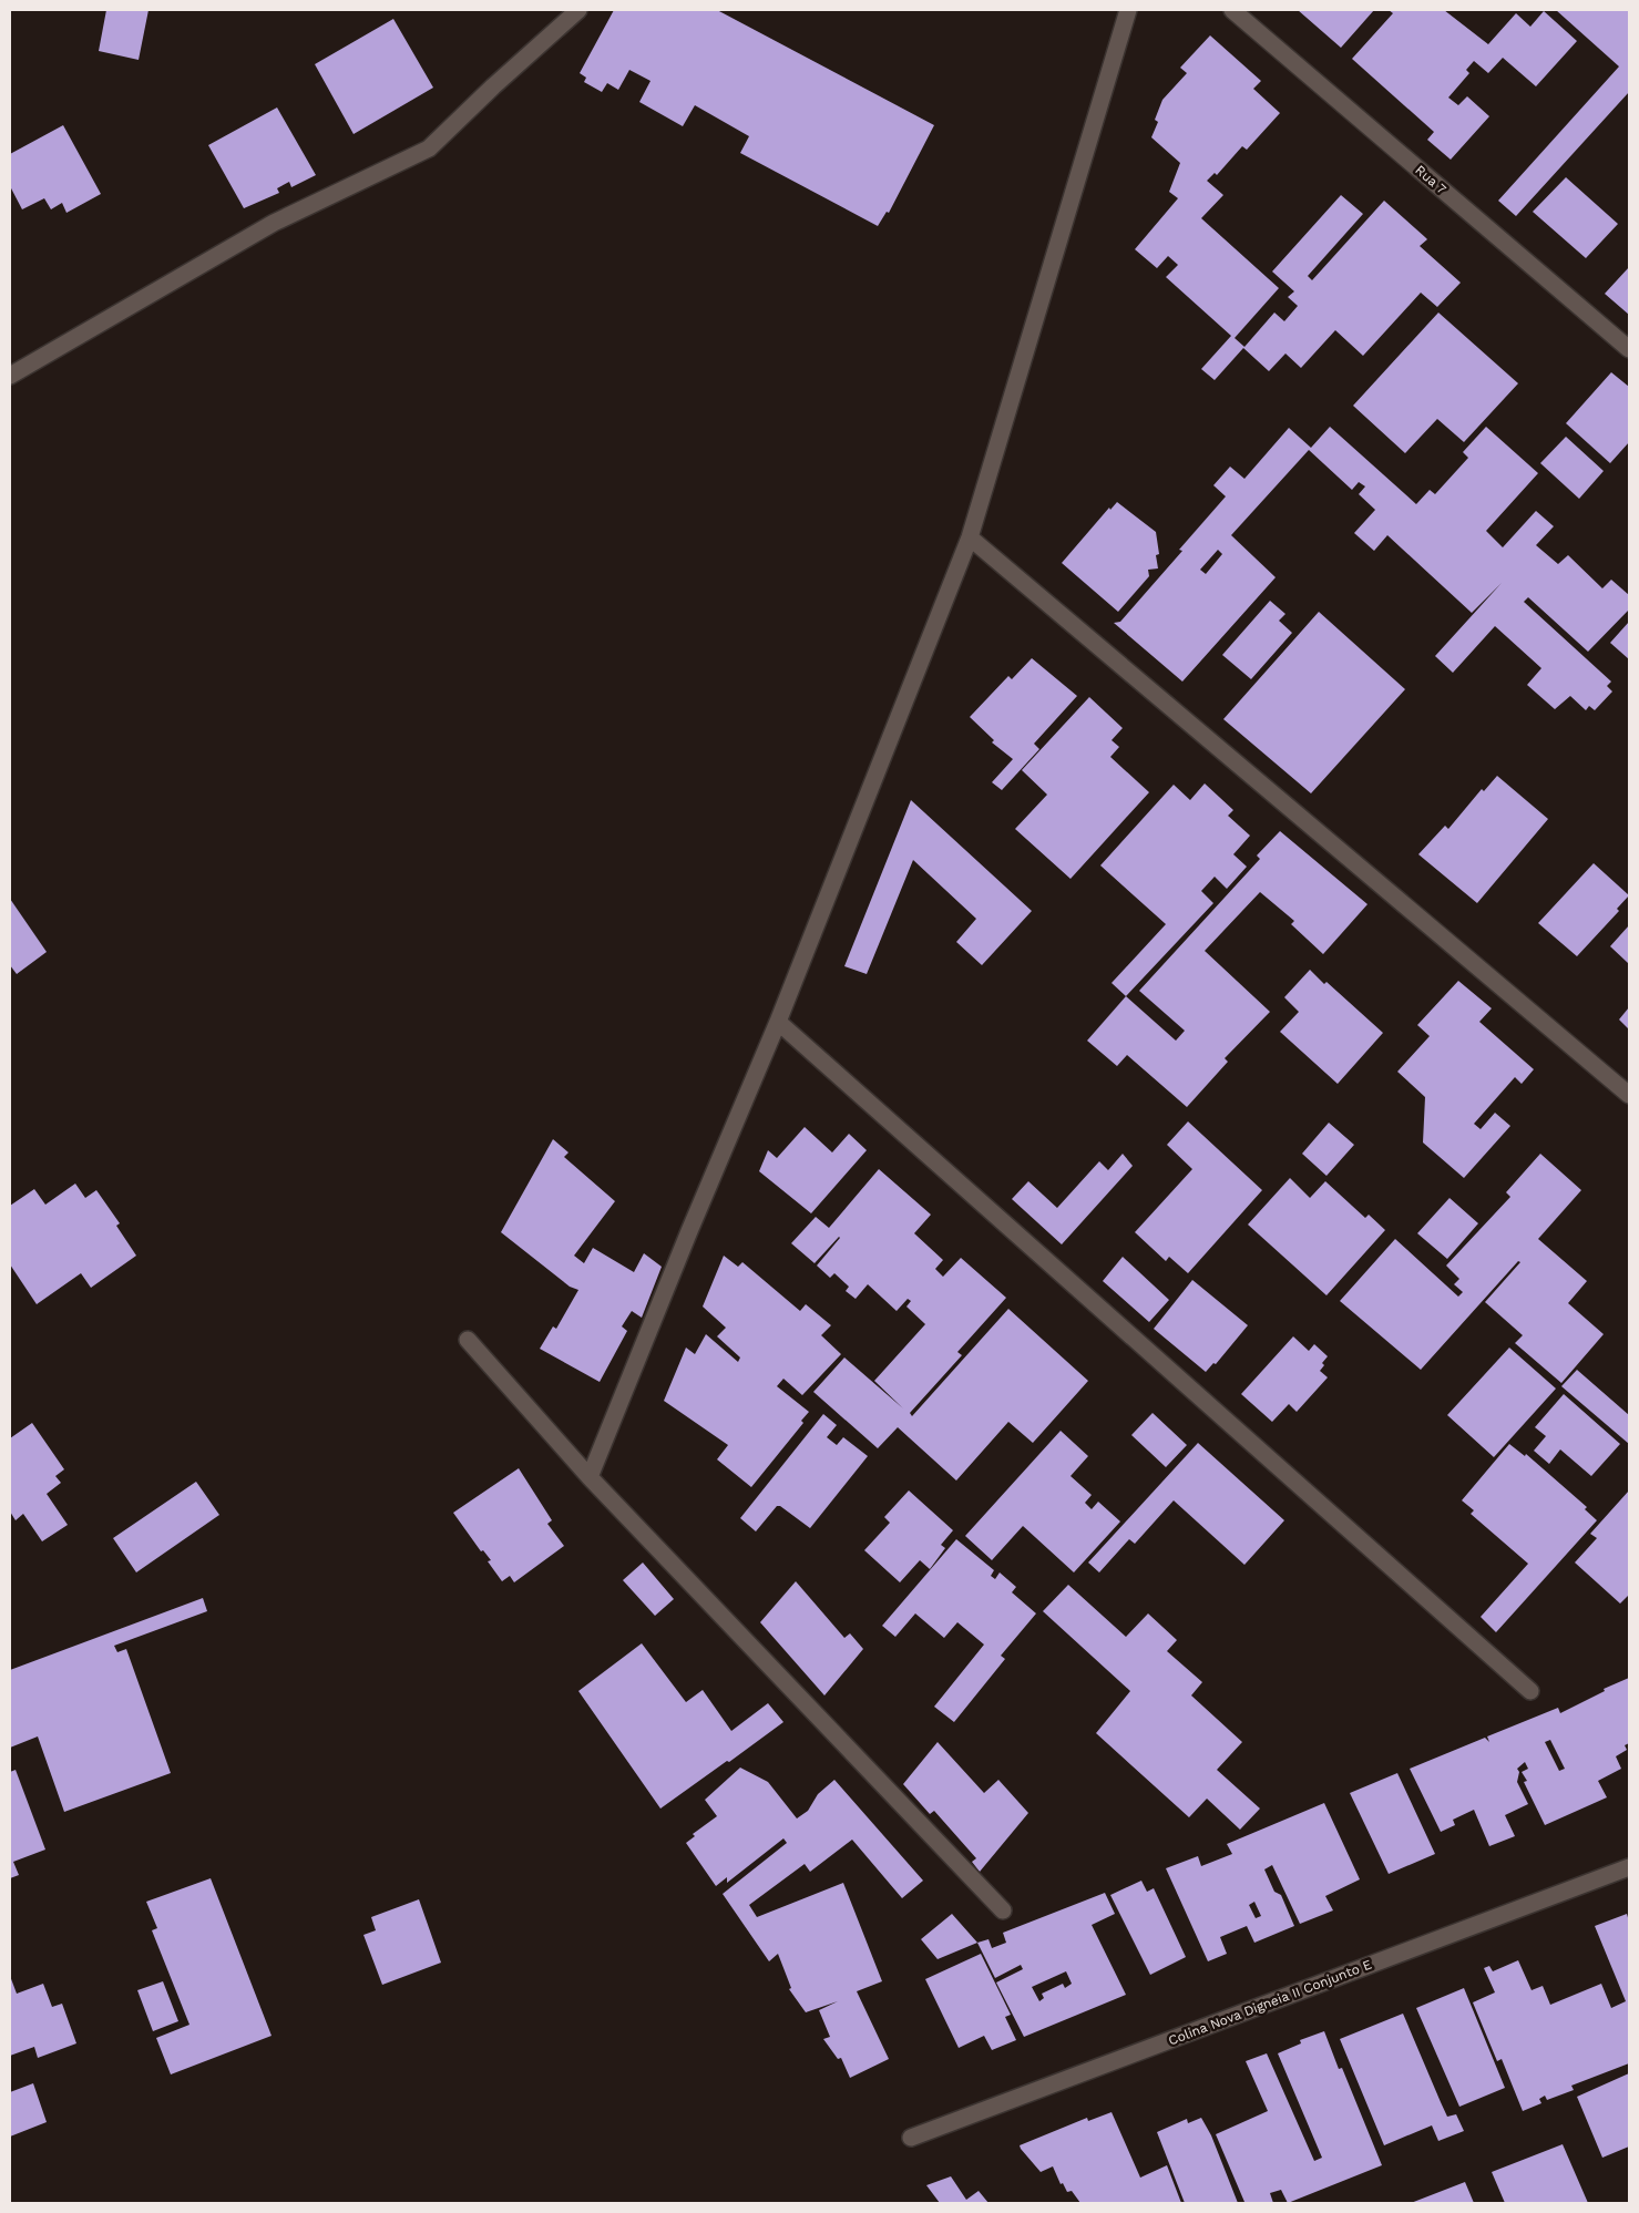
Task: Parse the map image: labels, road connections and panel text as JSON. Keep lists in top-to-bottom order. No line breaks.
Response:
{"streets":{"street":["Rua 7","Colina Nova Digneia II Conjunto E"]}}
